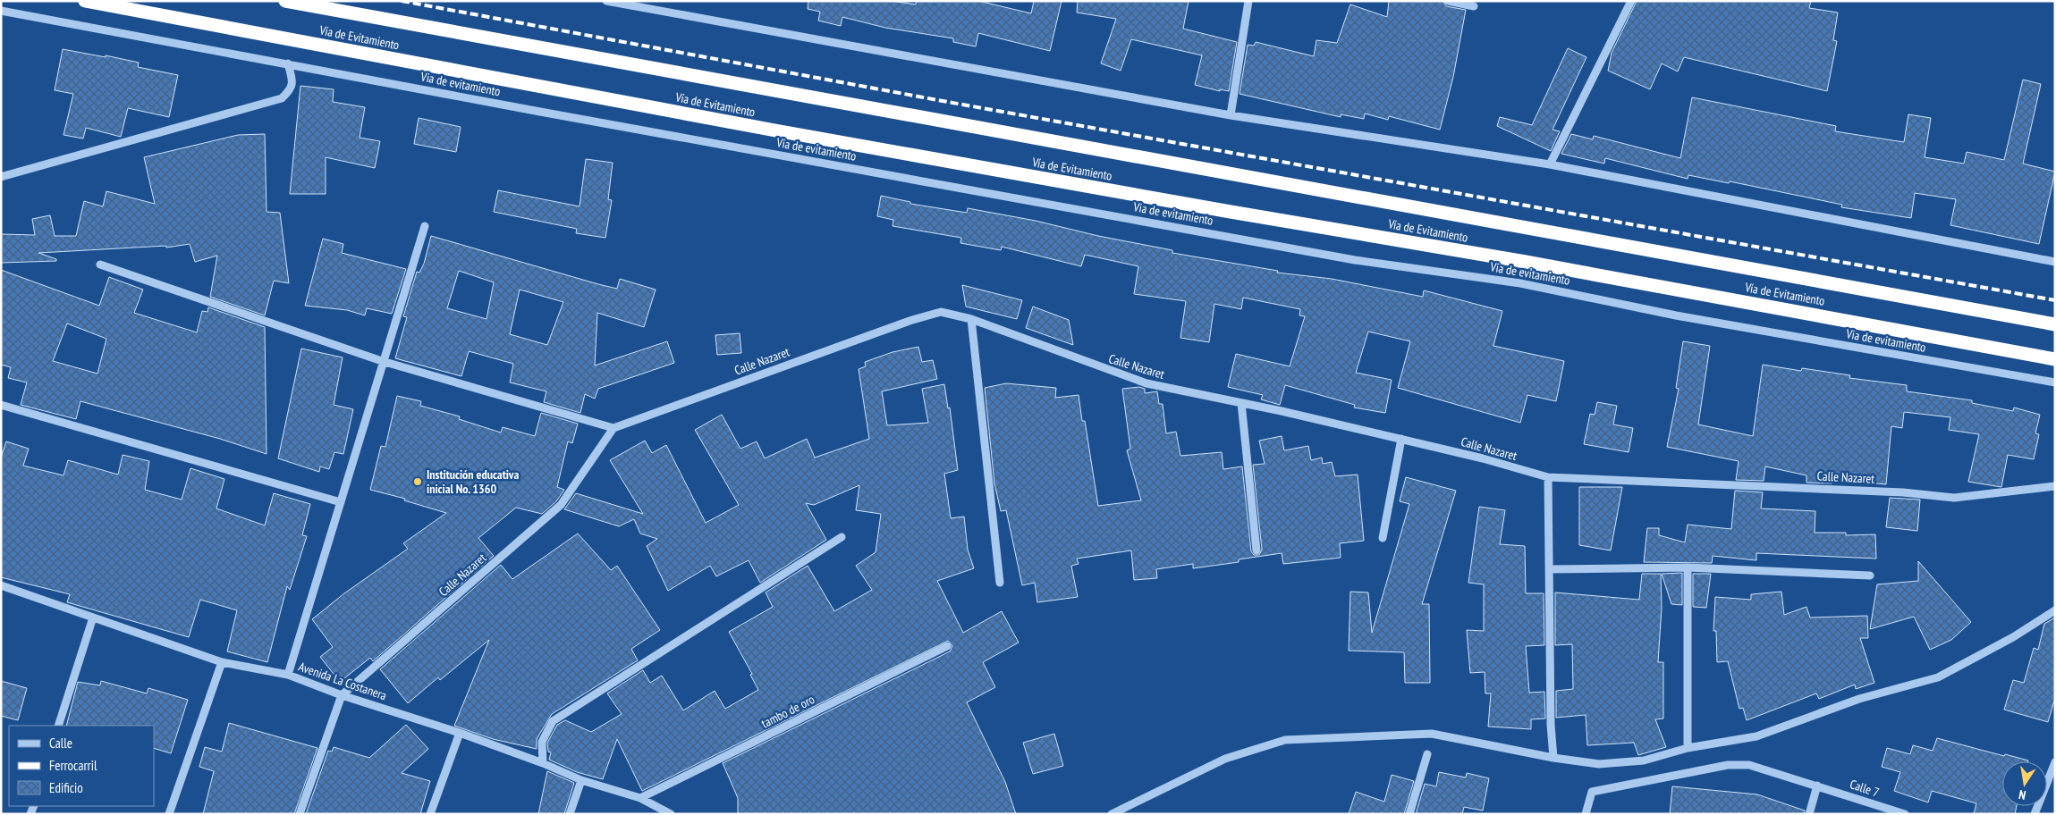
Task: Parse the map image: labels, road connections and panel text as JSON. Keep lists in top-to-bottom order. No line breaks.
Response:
{"streets":{"highway":["Vía de Evitamiento"],"street":["Via de evitamiento","Calle Nazaret","Avenida La Costanera","tambo de oro","Calle 7"]},"crossings":[["Calle Nazaret","Avenida La Costanera"],["Avenida La Costanera","tambo de oro"]],"places":["Institución educativa inicial No. 1360"],"legend":["Calle","Ferrocarril","Edificio"],"north":"bottom"}
